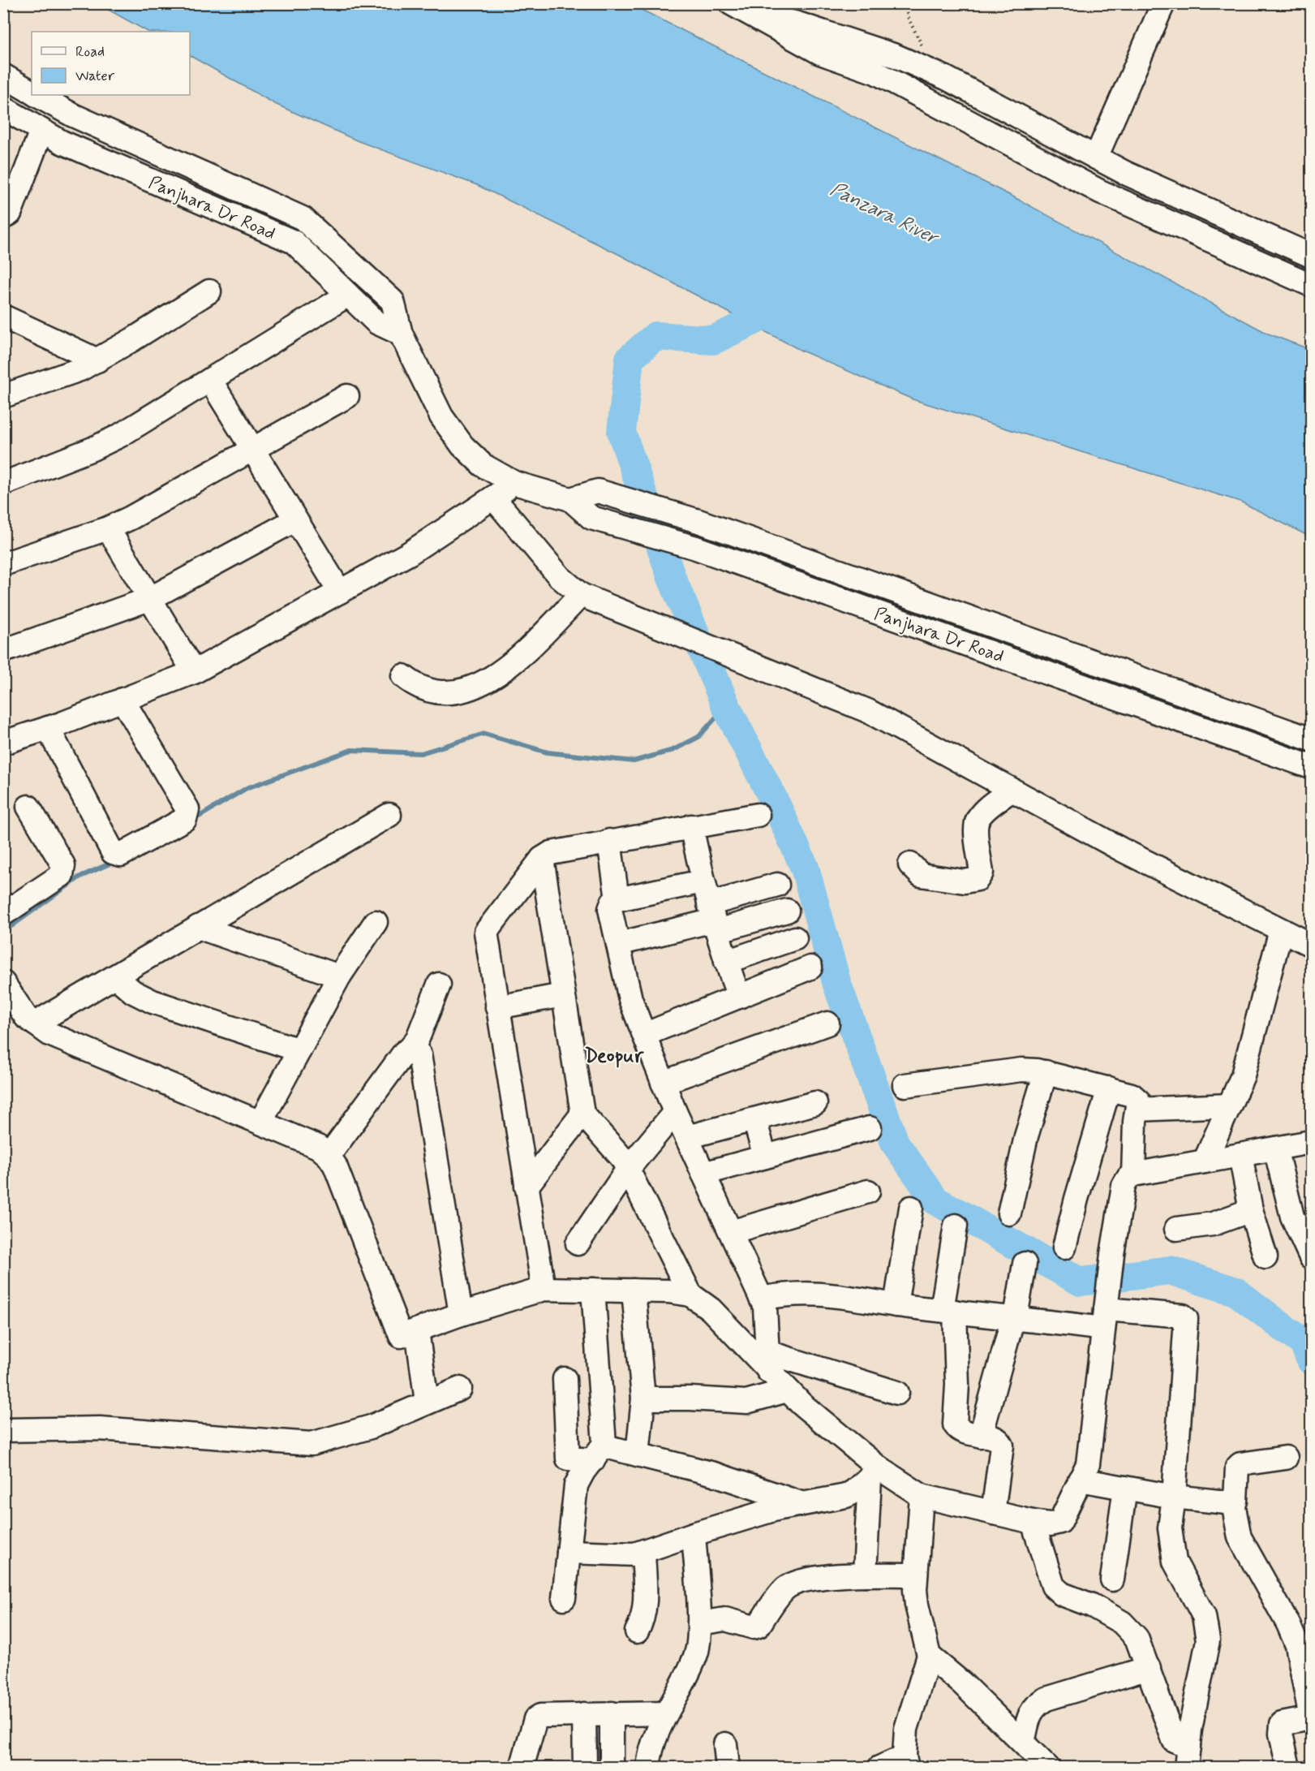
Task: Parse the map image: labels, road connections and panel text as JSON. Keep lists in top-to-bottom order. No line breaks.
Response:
{"streets":{"street":["Panjhara Dr Road"]},"districts":["Deopur"],"water":["Panzara River"],"legend":["Road","Water"]}
